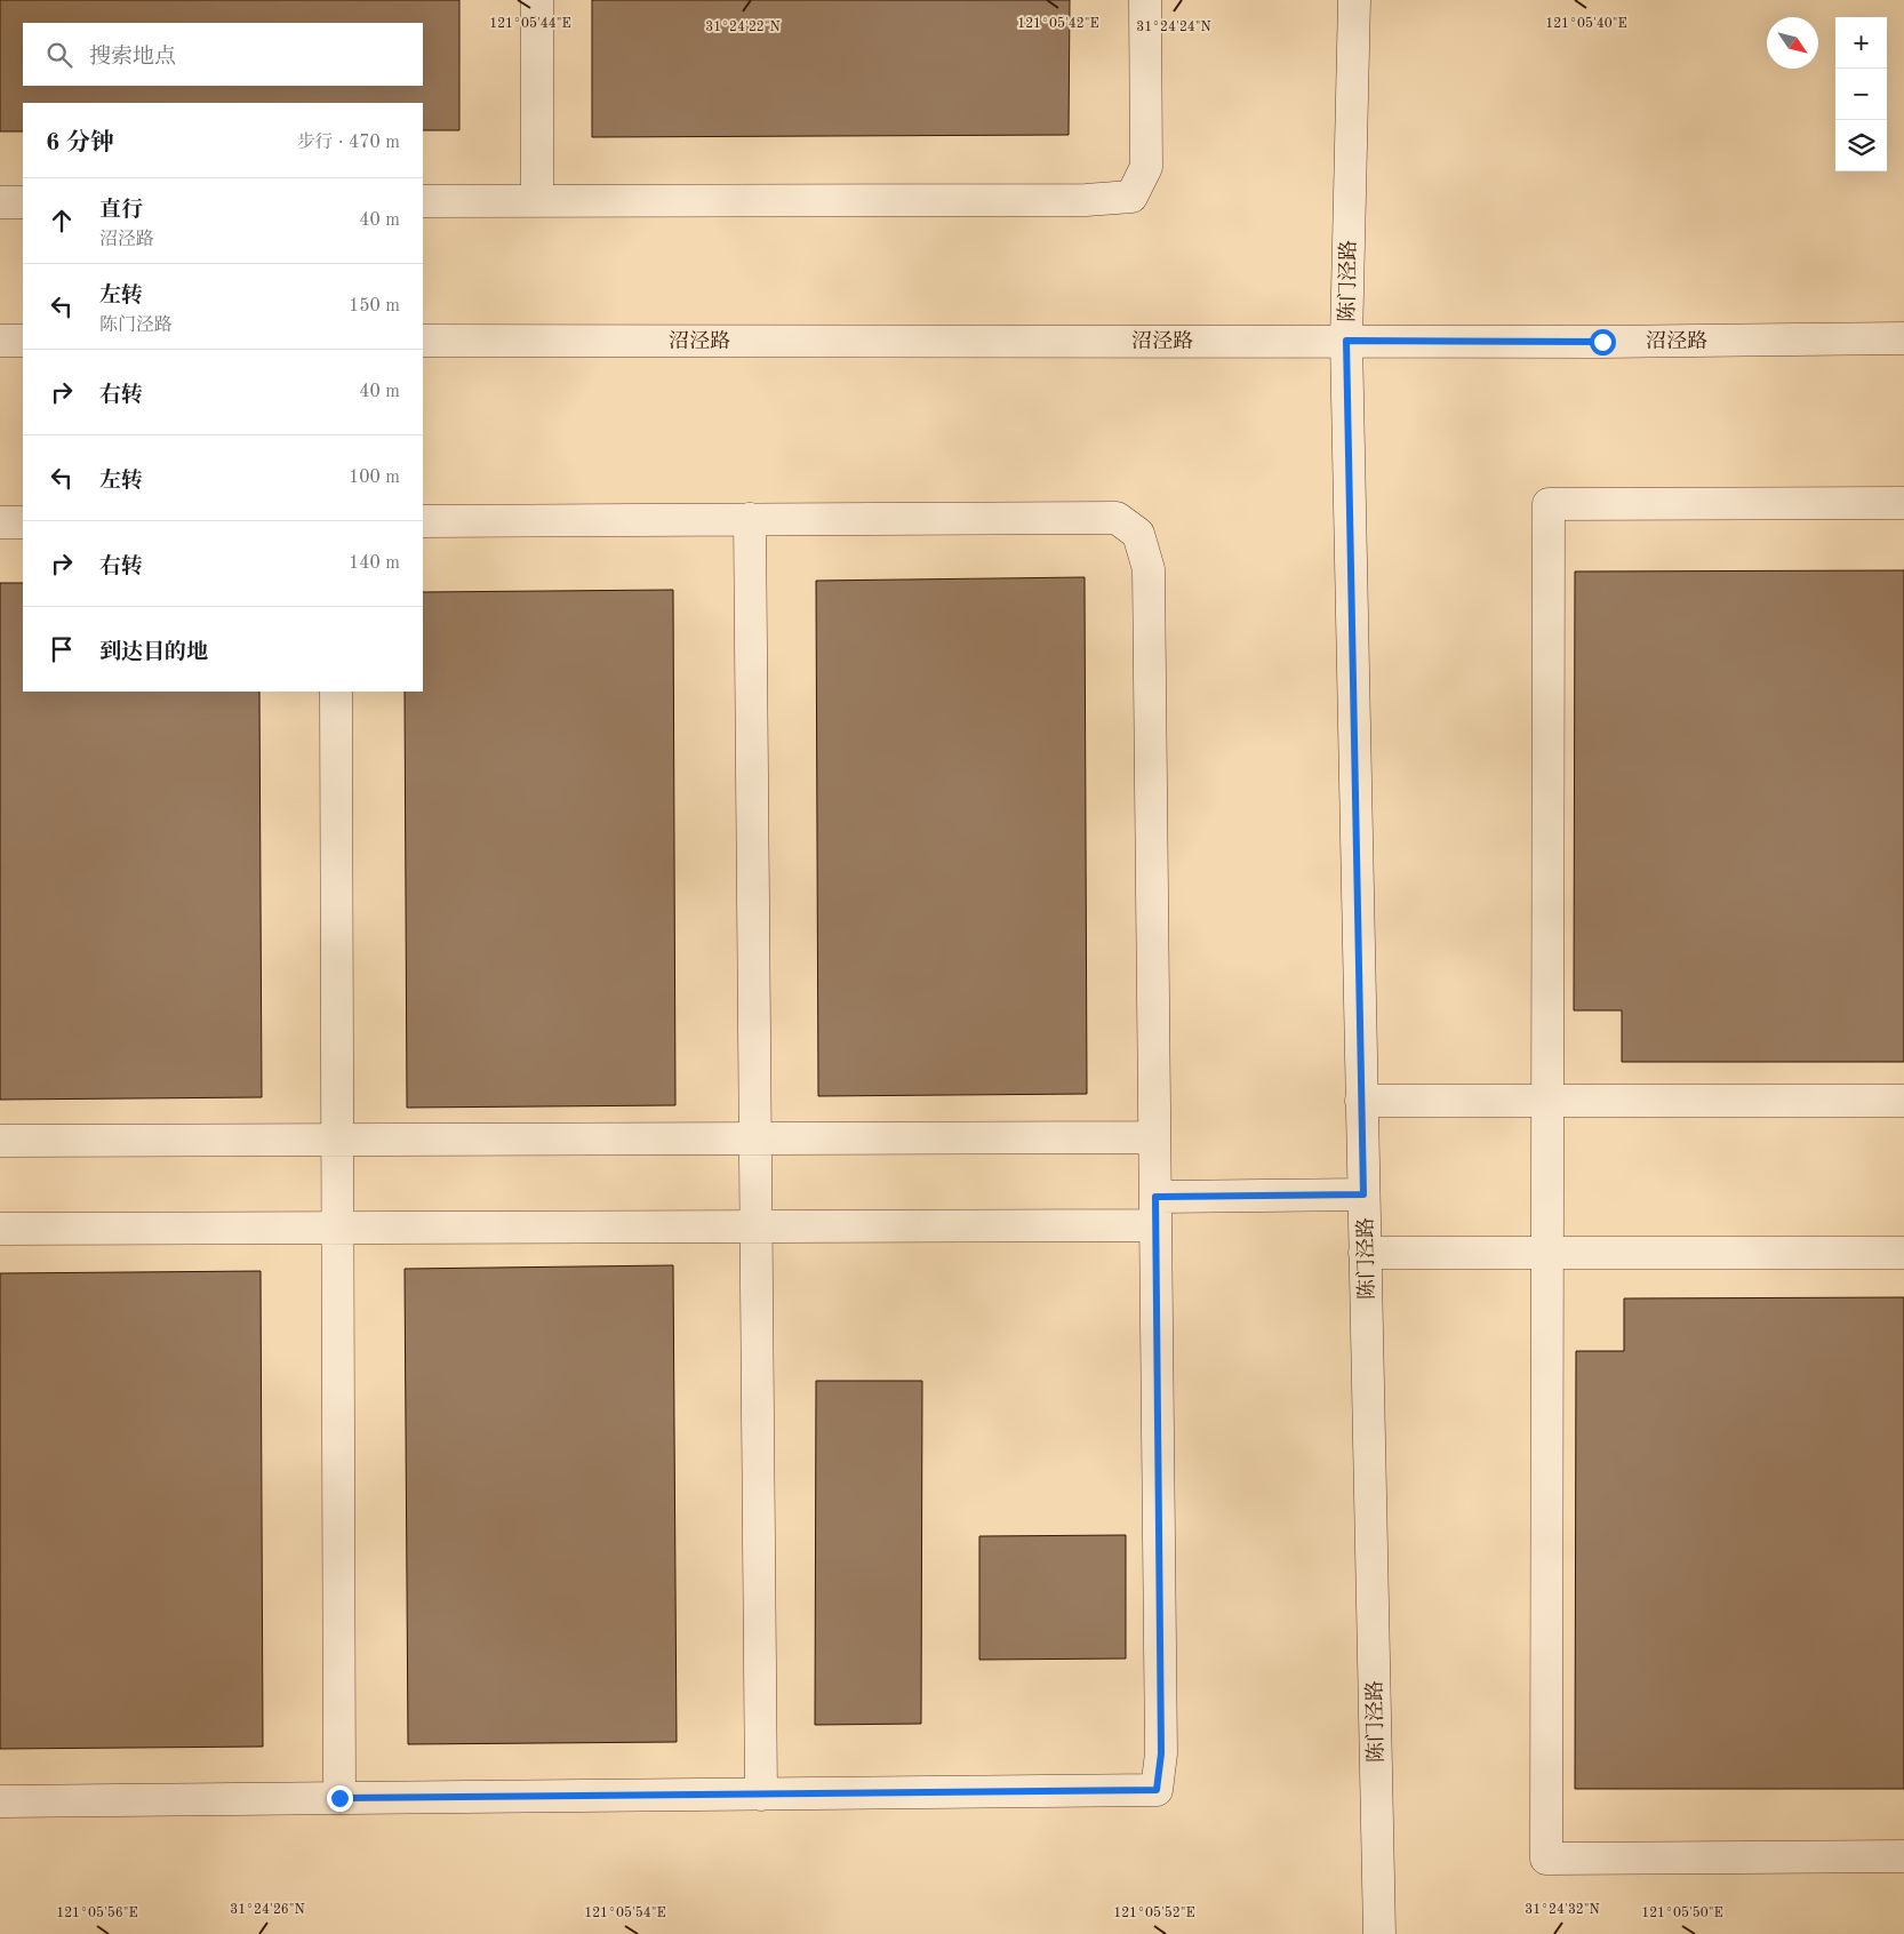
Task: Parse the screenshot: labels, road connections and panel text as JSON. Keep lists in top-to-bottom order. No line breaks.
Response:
{"streets":{"street":["陈门泾路","沼泾路"]},"crossings":[["陈门泾路","沼泾路"]],"north":"bottom right","page":{"map_buttons":["+","−"],"search":"搜索地点","heading":["6 分钟","步行 · 470 m"],"list":[["直行","沼泾路","40 m"],["左转","陈门泾路","150 m"],["右转","40 m"],["左转","100 m"],["右转","140 m"],"到达目的地"]},"coordinates":["121°05'44\"E","121°05'40\"E","121°05'42\"E","31°24'22\"N","31°24'24\"N","31°24'26\"N","31°24'32\"N","121°05'56\"E","121°05'54\"E","121°05'52\"E","121°05'50\"E"]}
